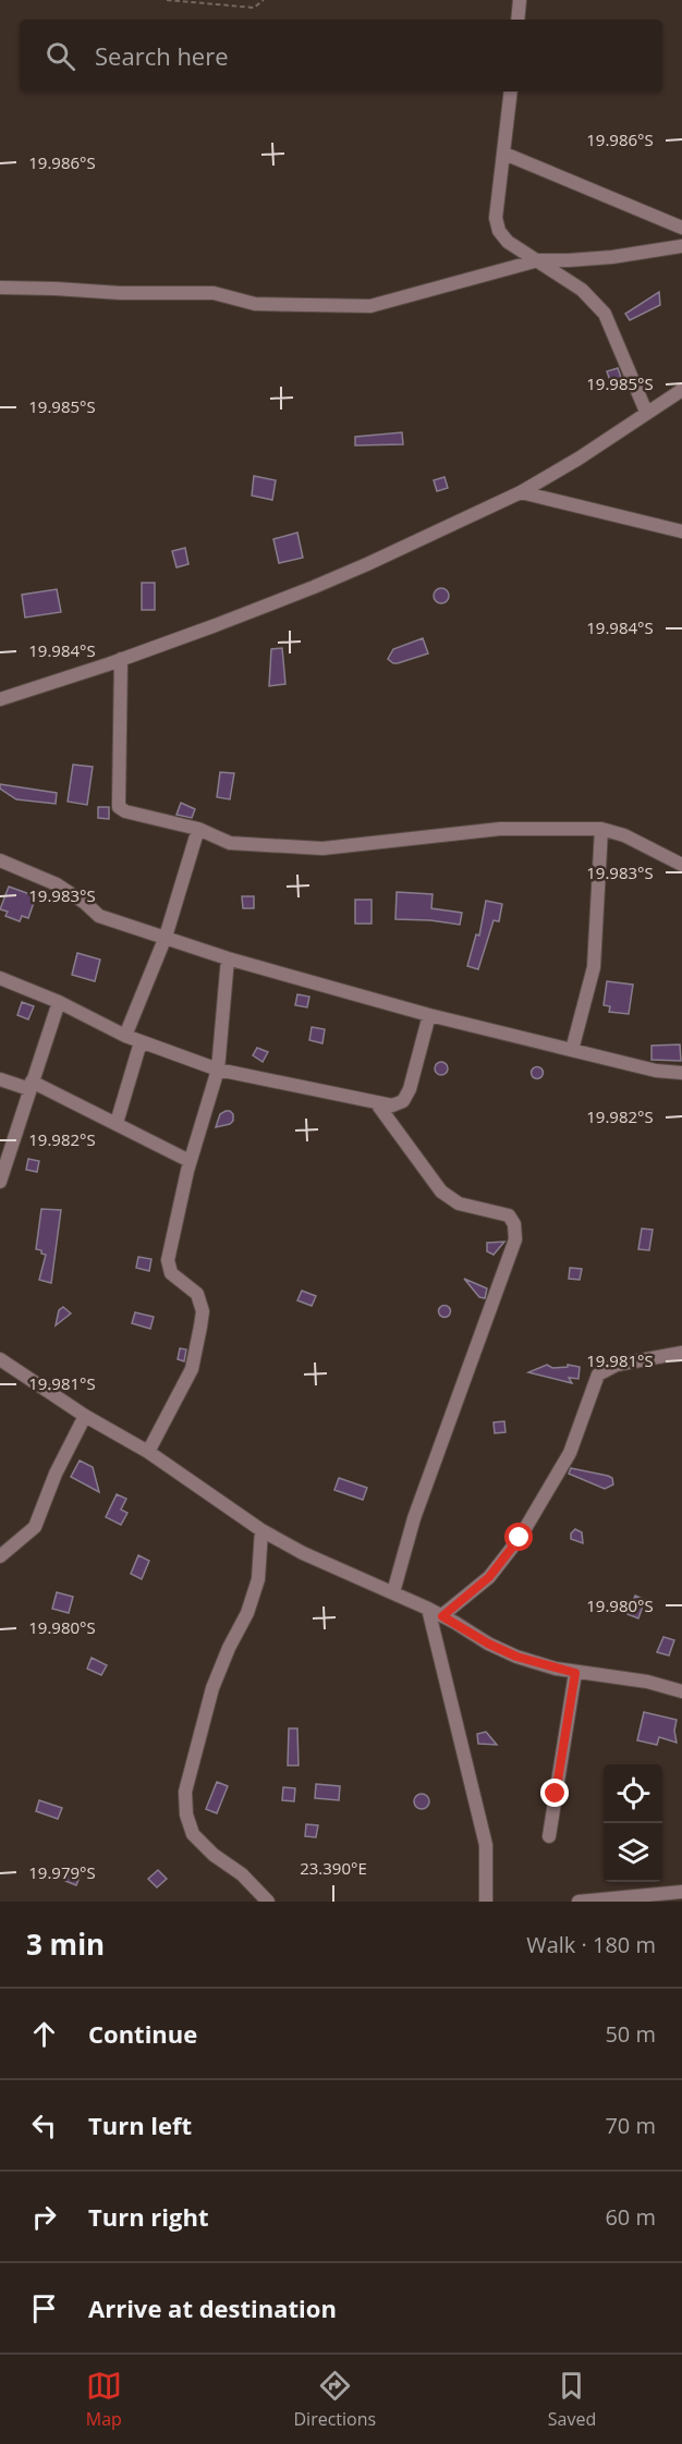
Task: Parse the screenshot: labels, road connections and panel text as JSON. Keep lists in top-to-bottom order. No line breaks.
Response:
{"page":{"search":"Search here","heading":["3 min","Walk · 180 m"],"list":[["Continue","50 m"],["Turn left","70 m"],["Turn right","60 m"],"Arrive at destination"],"nav":["Map","Directions","Saved"]},"coordinates":["19.986°S","19.985°S","19.984°S","19.983°S","19.982°S","19.981°S","19.980°S","23.390°E","19.979°S"]}
